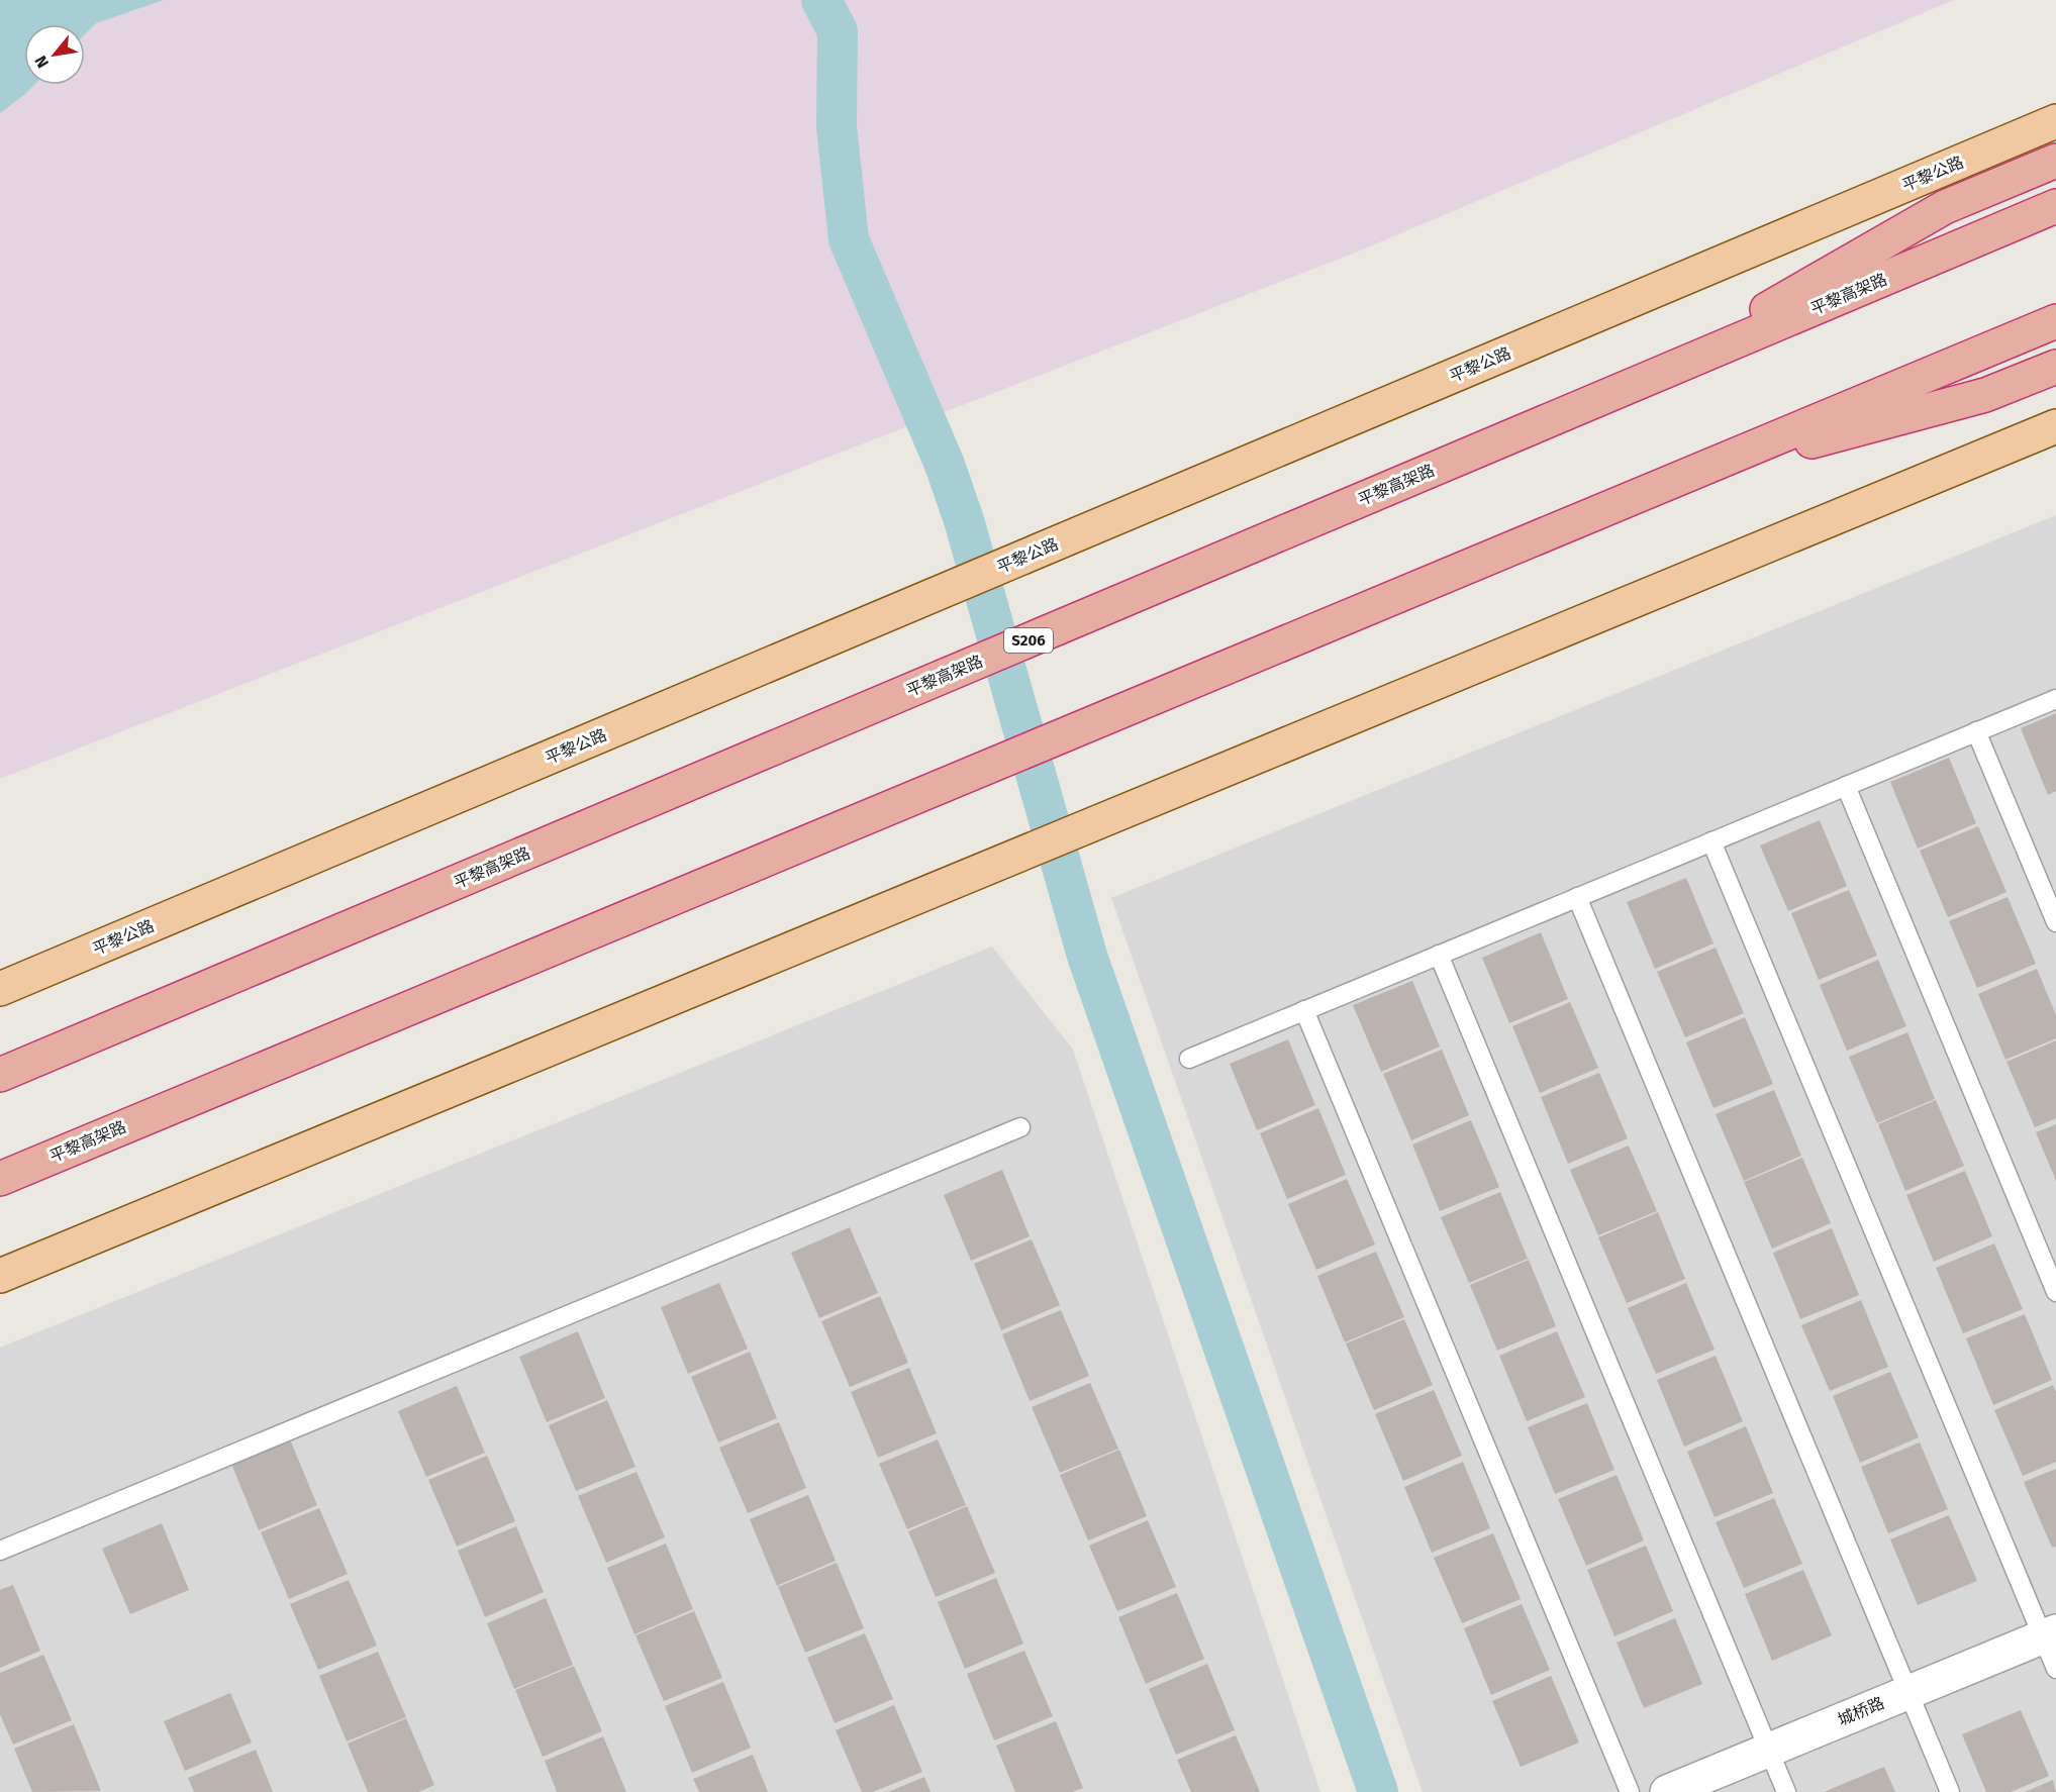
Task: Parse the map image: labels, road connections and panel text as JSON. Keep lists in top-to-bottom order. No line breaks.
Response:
{"streets":{"highway":["平黎高架路","S206"],"main road":["平黎公路"],"street":["城桥路"]},"north":"bottom left"}
